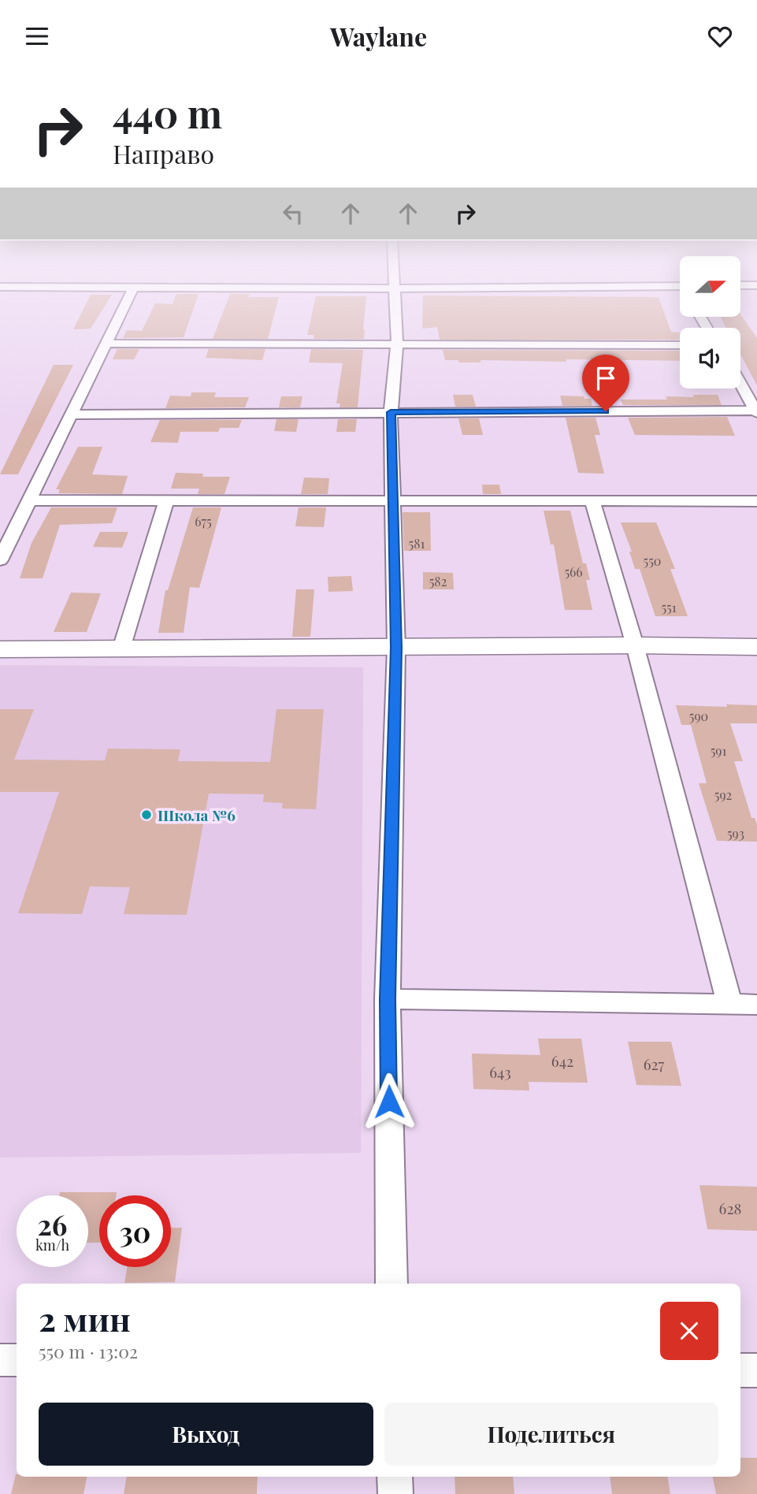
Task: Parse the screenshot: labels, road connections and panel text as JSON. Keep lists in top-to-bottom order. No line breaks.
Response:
{"places":["Школа №6"],"house_numbers":["675","581","550","566","582","551","590","591","592","593","642","627","643","628"],"north":"right","page":{"header":"Waylane","turn":["440 m","Направо"],"speed":"26 km/h","limit":"30","heading":["2 мин","550 m · 13:02"],"buttons":["Выход","Поделиться"]}}
